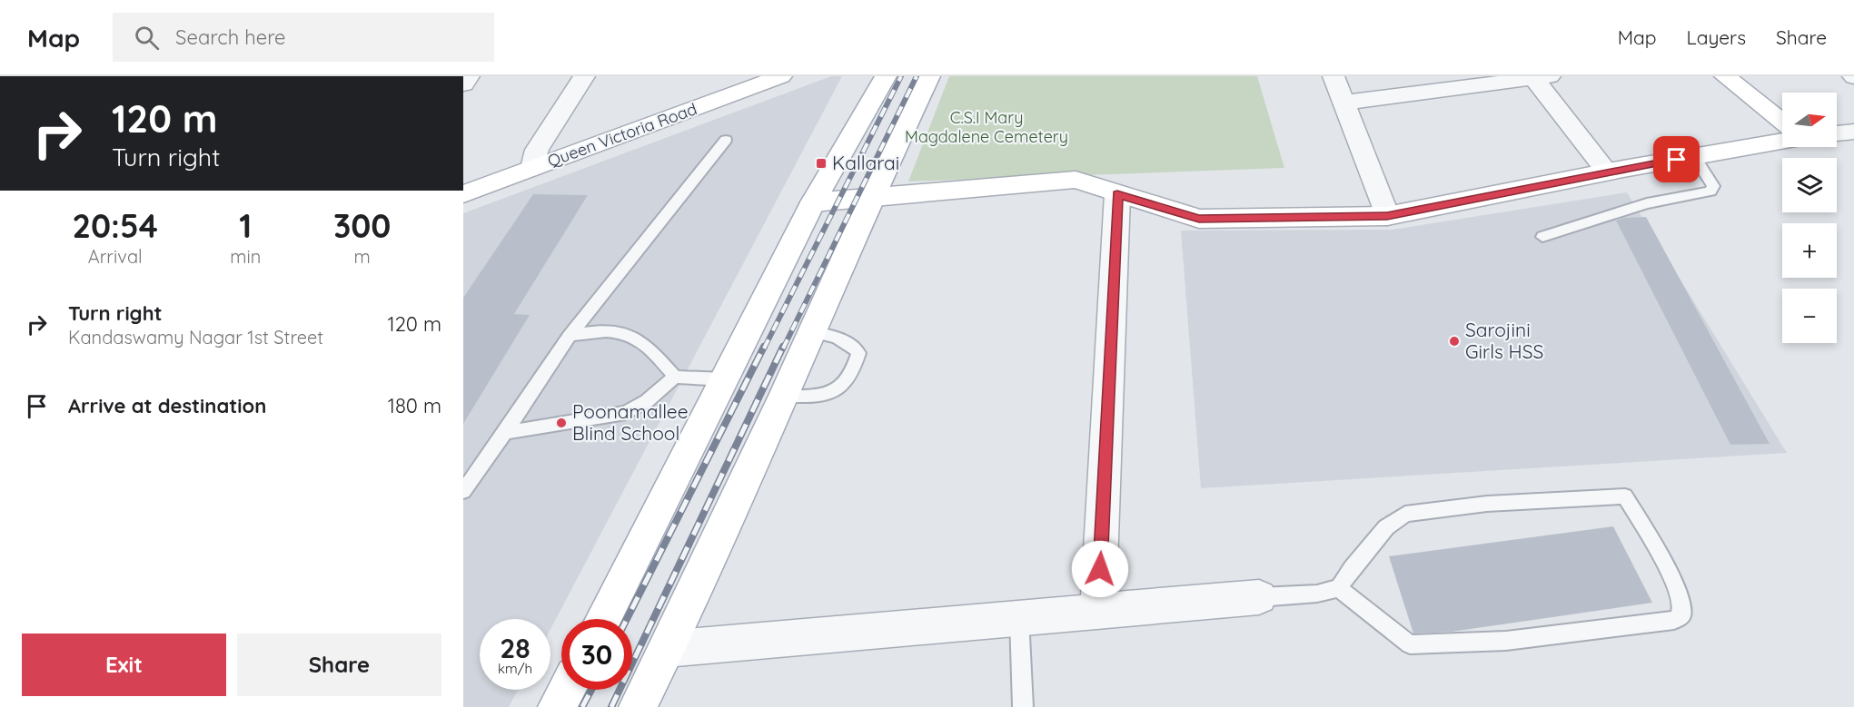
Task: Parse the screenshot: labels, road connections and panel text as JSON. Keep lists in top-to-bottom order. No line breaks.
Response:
{"streets":{"street":["Queen Victoria Road"]},"parks":["C.S.I Mary Magdalene Cemetery"],"places":{"transit":["Kallarai"],"other":["Sarojini Girls HSS","Poonamallee Blind School"]},"north":"right","page":{"header":"Map","search":"Search here","nav":["Map","Layers","Share"],"turn":["120 m","Turn right"],"map_buttons":["+","−"],"eta":["20:54","Arrival","1","min","300","m"],"list":[{"name":"Turn right","note":"Kandaswamy Nagar 1st Street","value":"120 m"},{"name":"Arrive at destination","value":"180 m"}],"speed":"28 km/h","limit":"30","buttons":["Exit","Share"]}}
